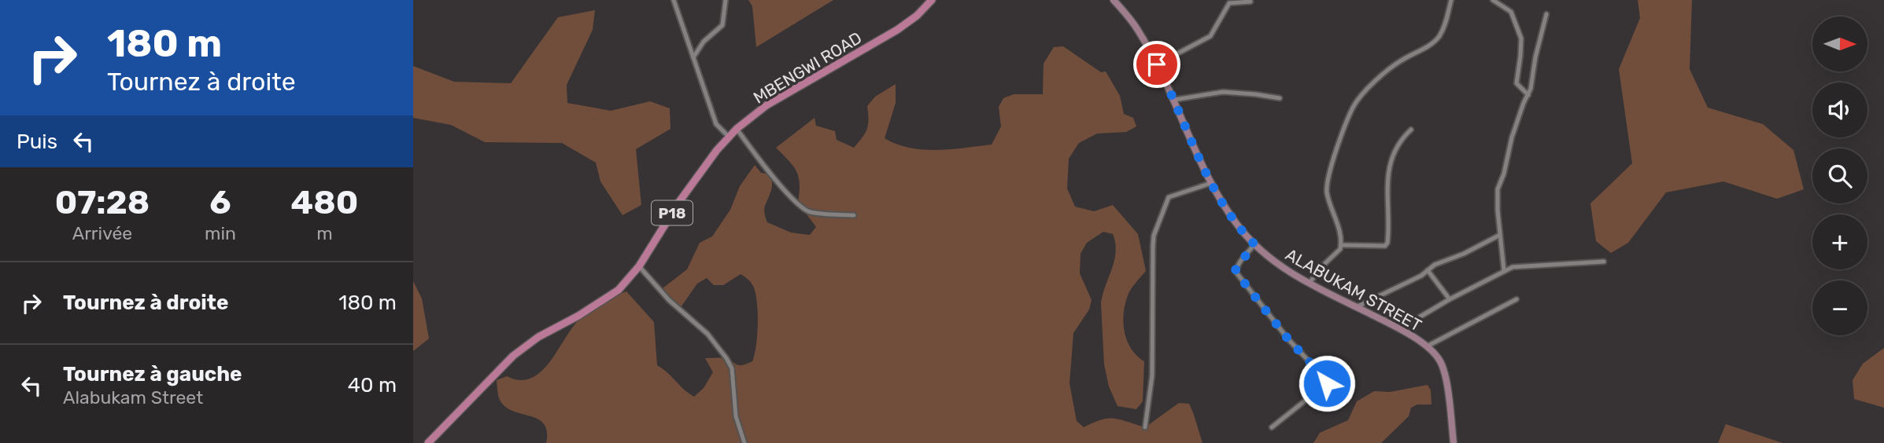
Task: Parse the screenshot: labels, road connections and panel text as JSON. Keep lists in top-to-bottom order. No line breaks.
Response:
{"streets":{"main road":["MBENGWI ROAD","P18"],"street":["ALABUKAM STREET"]},"north":"right","page":{"turn":["180 m","Tournez à droite"],"map_buttons":["+","−"],"then":"Puis","eta":["07:28","Arrivée","6","min","480","m"],"list":[{"name":"Tournez à droite","value":"180 m"},{"name":"Tournez à gauche","note":"Alabukam Street","value":"40 m"}]}}
